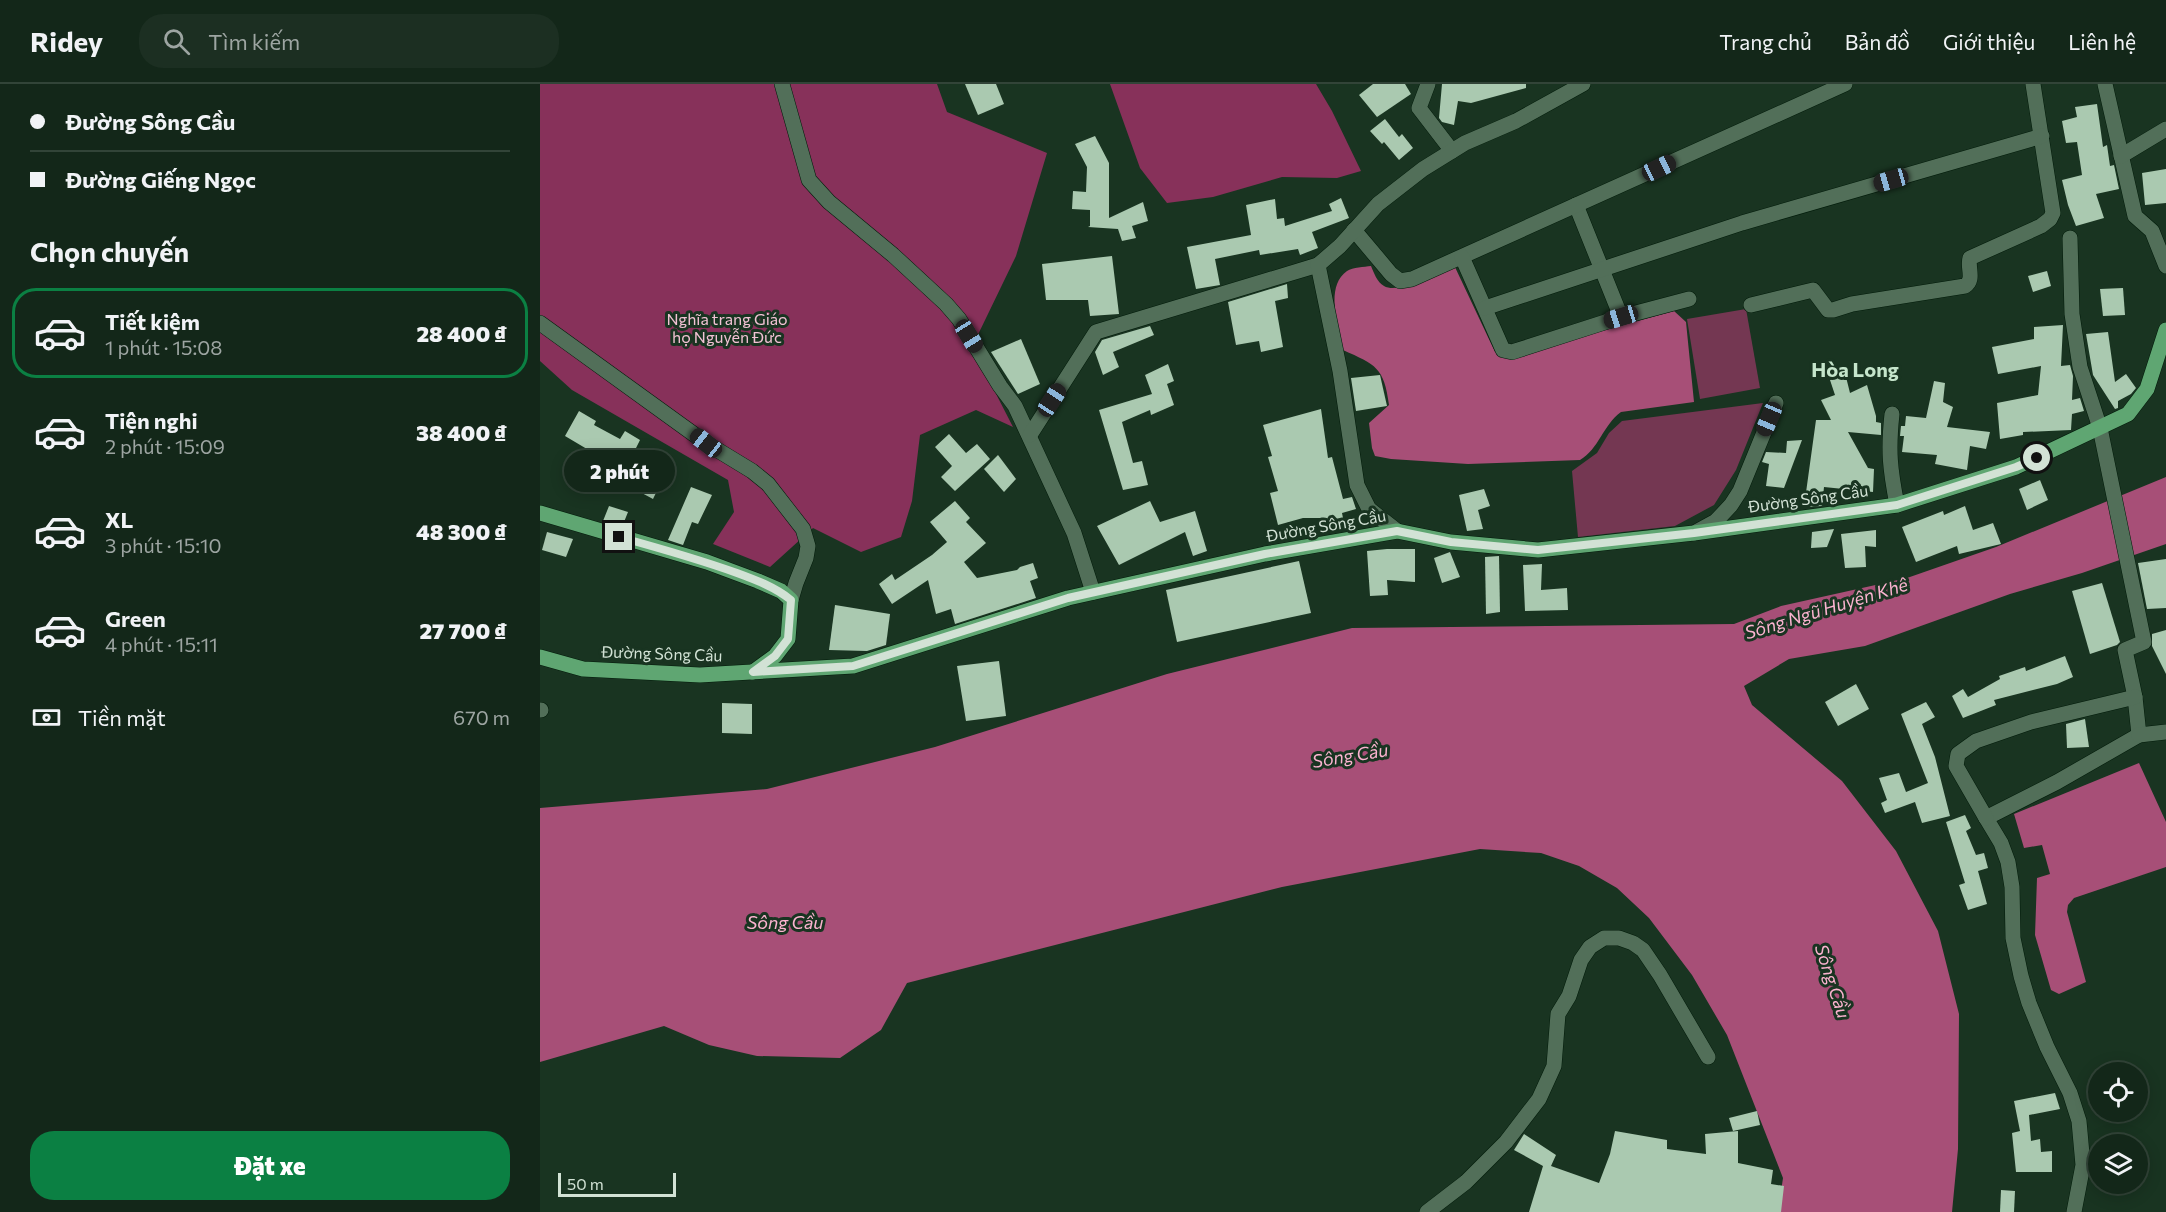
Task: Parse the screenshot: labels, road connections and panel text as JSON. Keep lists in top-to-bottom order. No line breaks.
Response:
{"streets":{"main road":["Đường Sông Cầu"]},"districts":["Hòa Long"],"water":["Sông Ngũ Huyện Khê","Sông Cầu"],"parks":["Nghĩa trang Giáo họ Nguyễn Đức"],"scale_bar":"50 m","page":{"header":"Ridey","search":"Tìm kiếm","nav":["Trang chủ","Bản đồ","Giới thiệu","Liên hệ"],"banner":["Đường Sông Cầu","Đường Giếng Ngọc"],"heading":"Chọn chuyến","list":[{"name":"Tiết kiệm","note":"1 phút · 15:08","value":"28 400 ₫"},{"name":"Tiện nghi","note":"2 phút · 15:09","value":"38 400 ₫"},{"name":"XL","note":"3 phút · 15:10","value":"48 300 ₫"},{"name":"Green","note":"4 phút · 15:11","value":"27 700 ₫"}],"bubble":"2 phút","pay":["Tiền mặt","670 m"],"buttons":"Đặt xe","scale":"50 m"}}
